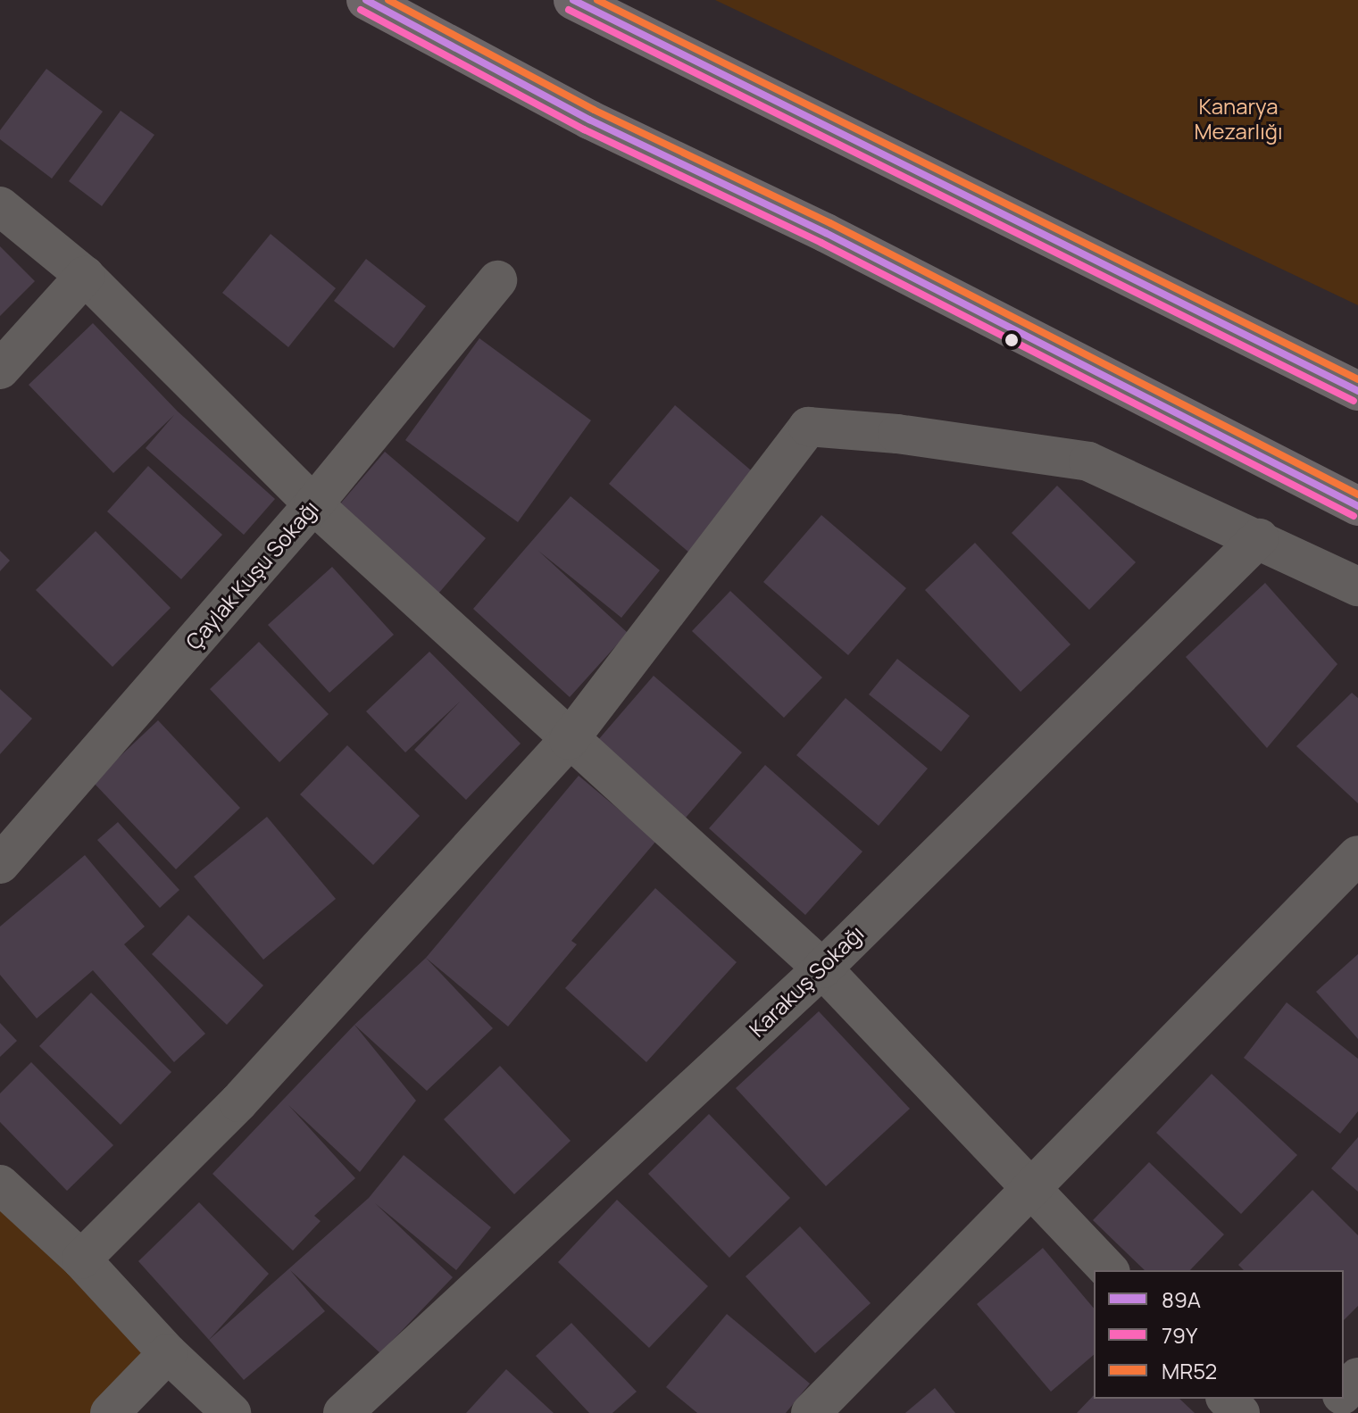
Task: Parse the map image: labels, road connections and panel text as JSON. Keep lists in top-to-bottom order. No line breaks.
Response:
{"streets":{"street":["Çaylak Kuşu Sokağı","Karakuş Sokağı"]},"parks":["Kanarya Mezarlığı"],"lines":["transit line 89A","transit line MR52","transit line 79Y"],"legend":["89A","79Y","MR52"]}
